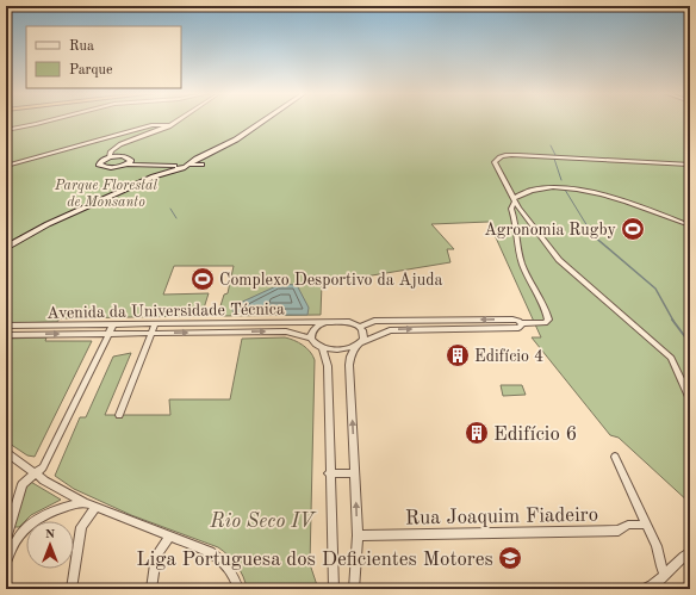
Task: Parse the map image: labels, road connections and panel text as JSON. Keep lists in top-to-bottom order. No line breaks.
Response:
{"streets":{"street":["Avenida da Universidade Técnica","Rua Joaquim Fiadeiro"]},"parks":["Parque Florestal de Monsanto","Rio Seco IV"],"places":{"sports":["Agronomia Rugby","Complexo Desportivo da Ajuda"],"building":["Edifício 4","Edifício 6"],"school or university":["Liga Portuguesa dos Deficientes Motores"]},"legend":["Rua","Parque"],"north":"top"}
